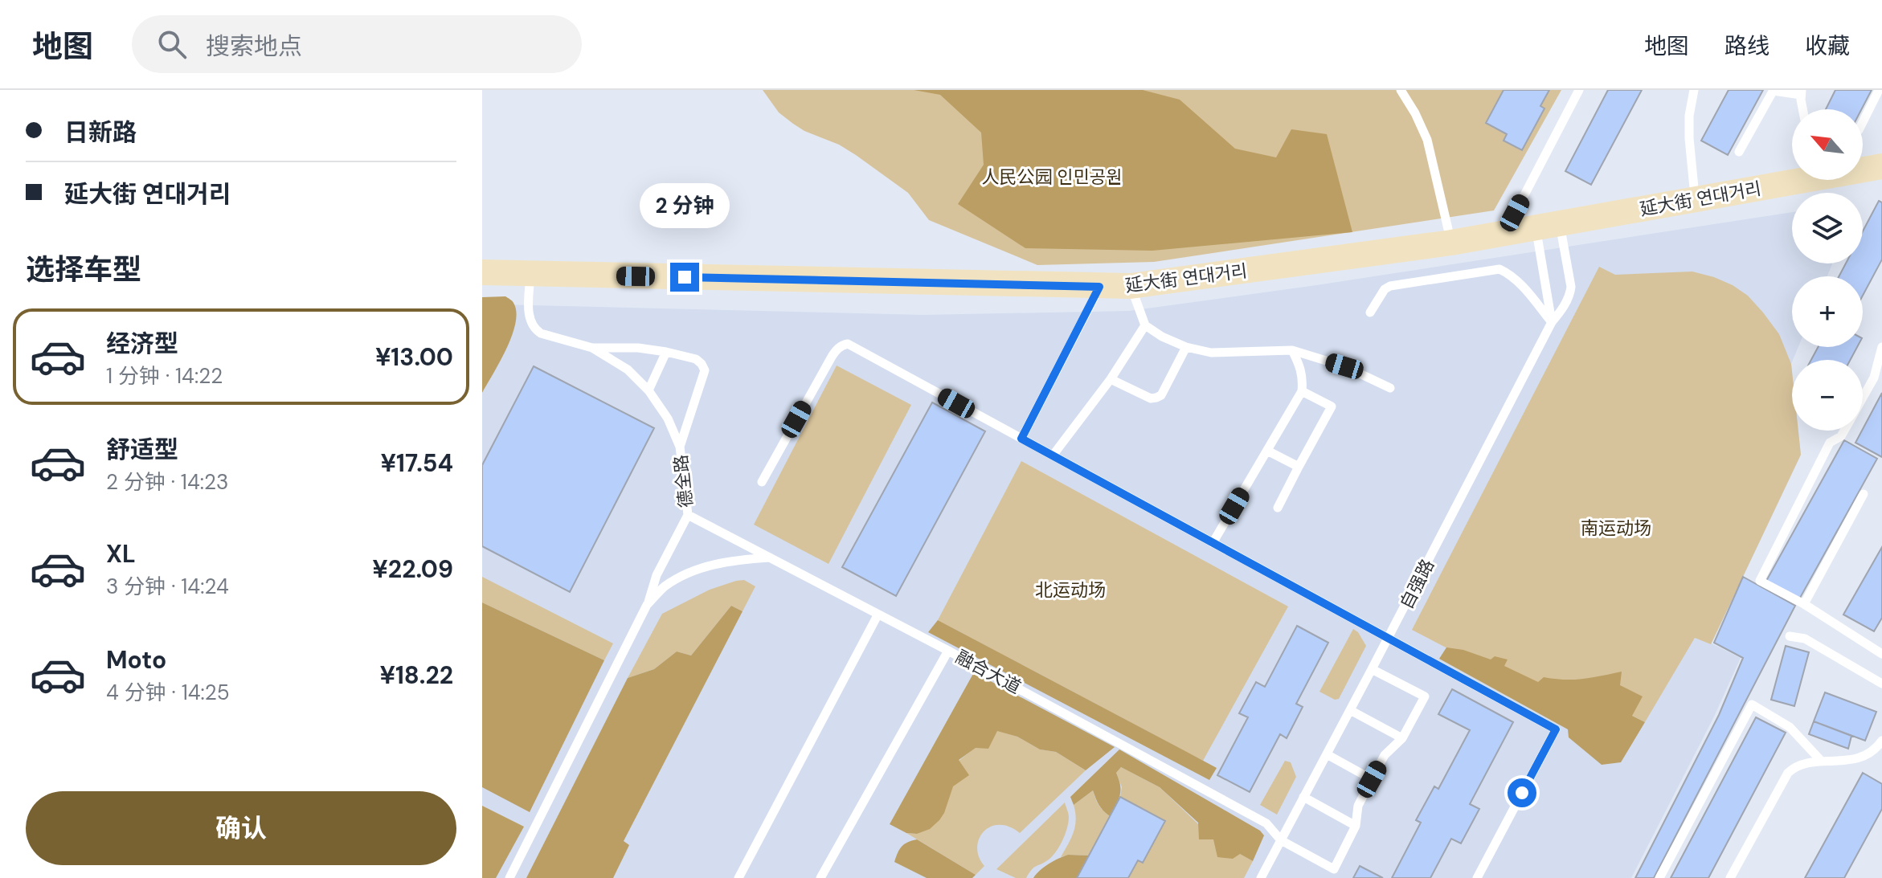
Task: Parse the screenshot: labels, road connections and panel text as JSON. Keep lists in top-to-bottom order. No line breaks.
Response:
{"streets":{"main road":["延大街 연대거리"],"lane":["德全路","自强路","融合大道"]},"crossings":[["延大街 연대거리","德全路"],["延大街 연대거리","自强路"],["德全路","融合大道"],["自强路","融合大道"]],"parks":["人民公园 인민공원","南运动场","北运动场"],"north":"top left","page":{"header":"地图","search":"搜索地点","nav":["地图","路线","收藏"],"banner":["日新路","延大街 연대거리"],"map_buttons":["+","−"],"bubble":"2 分钟","heading":"选择车型","list":[{"name":"经济型","note":"1 分钟 · 14:22","value":"¥13.00"},{"name":"舒适型","note":"2 分钟 · 14:23","value":"¥17.54"},{"name":"XL","note":"3 分钟 · 14:24","value":"¥22.09"},{"name":"Moto","note":"4 分钟 · 14:25","value":"¥18.22"}],"buttons":"确认"}}
